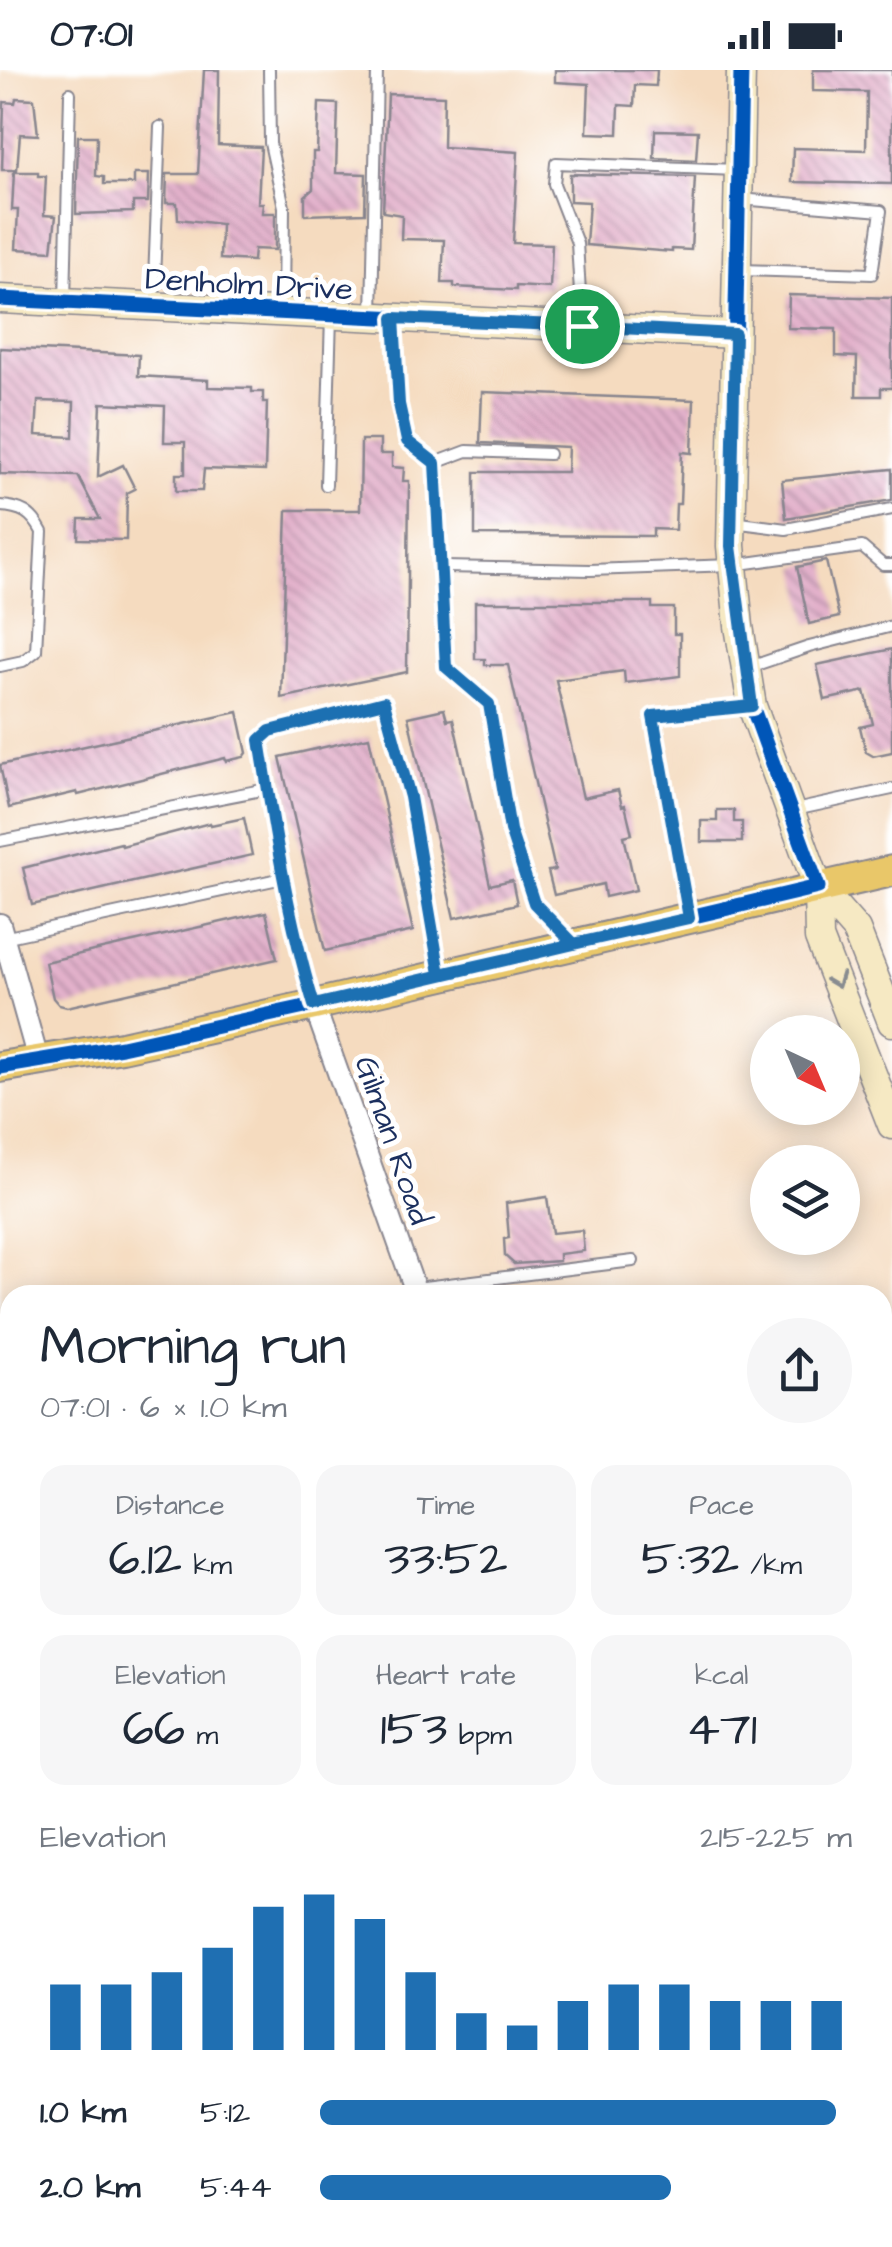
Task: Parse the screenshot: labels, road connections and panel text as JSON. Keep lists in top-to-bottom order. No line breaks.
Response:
{"streets":{"main road":["Denholm Drive"],"street":["Gilman Road"]},"north":"bottom right","page":{"status":"07:01","heading":["Morning run","07:01 · 6 × 1.0 km"],"stats":[["Distance","6.12 km"],["Time","33:52"],["Pace","5:32 /km"],["Elevation","66 m"],["Heart rate","153 bpm"],["kcal","471"]],"chart":["Elevation","215–225 m"],"list":[{"name":"1.0 km","note":"5:12"},{"name":"2.0 km","note":"5:44"}]}}
